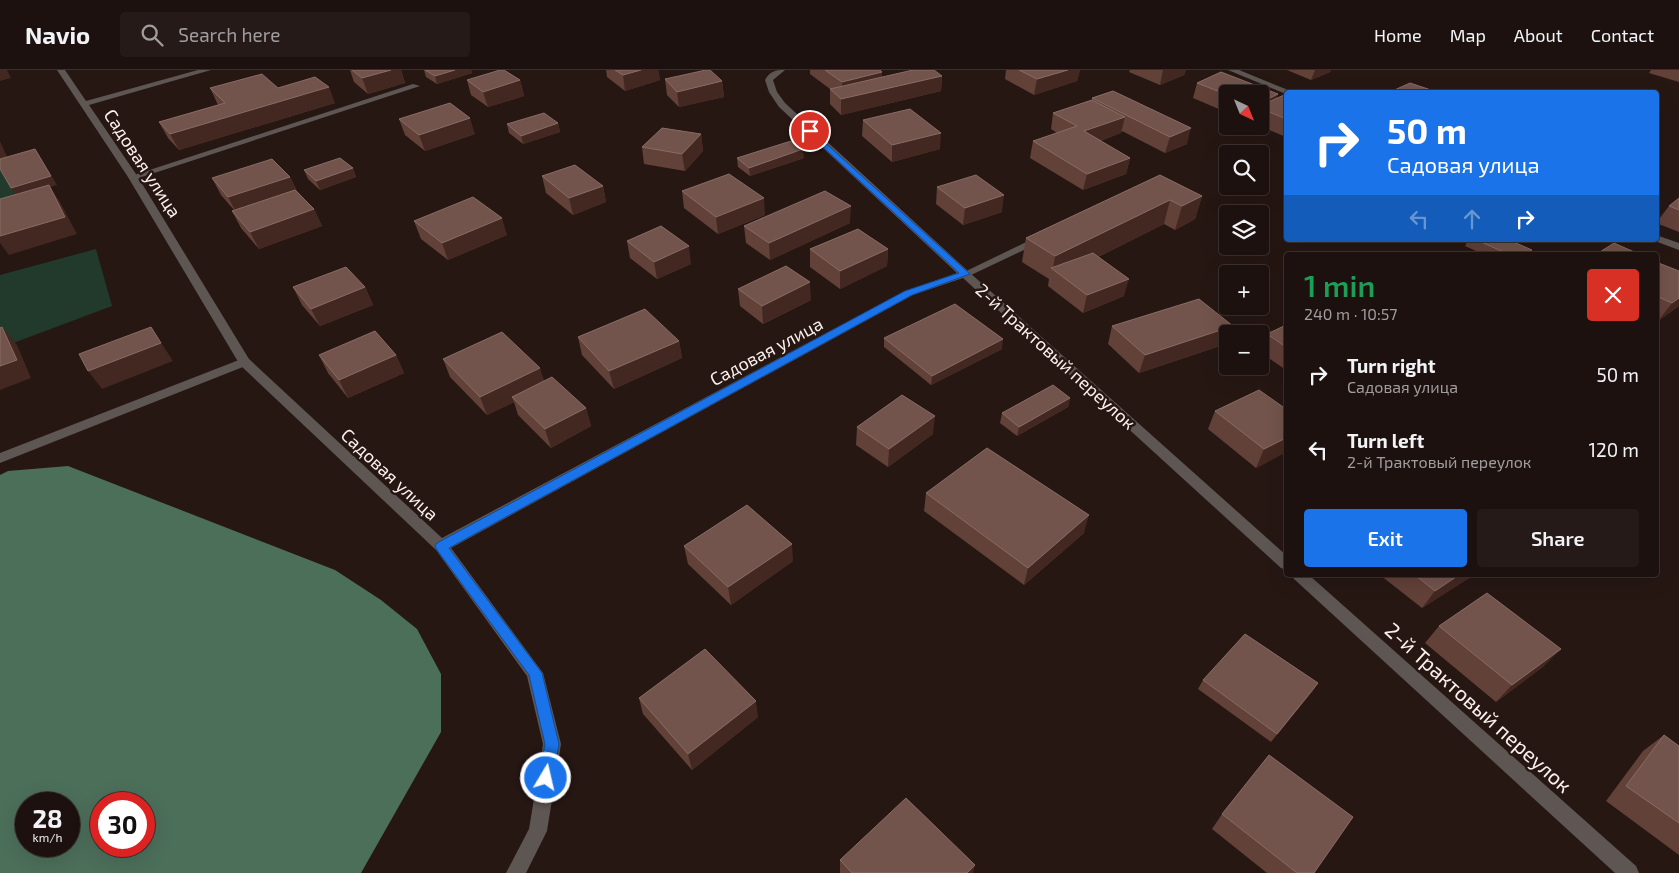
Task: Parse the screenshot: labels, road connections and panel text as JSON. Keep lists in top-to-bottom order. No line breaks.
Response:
{"streets":{"street":["Садовая улица","2-й Трактовый переулок"]},"crossings":[["Садовая улица","2-й Трактовый переулок"]],"north":"bottom right","page":{"header":"Navio","search":"Search here","nav":["Home","Map","About","Contact"],"map_buttons":["+","−"],"turn":["50 m","Садовая улица"],"heading":["1 min","240 m · 10:57"],"list":[{"name":"Turn right","note":"Садовая улица","value":"50 m"},{"name":"Turn left","note":"2-й Трактовый переулок","value":"120 m"}],"buttons":["Exit","Share"],"speed":"28 km/h","limit":"30"}}
